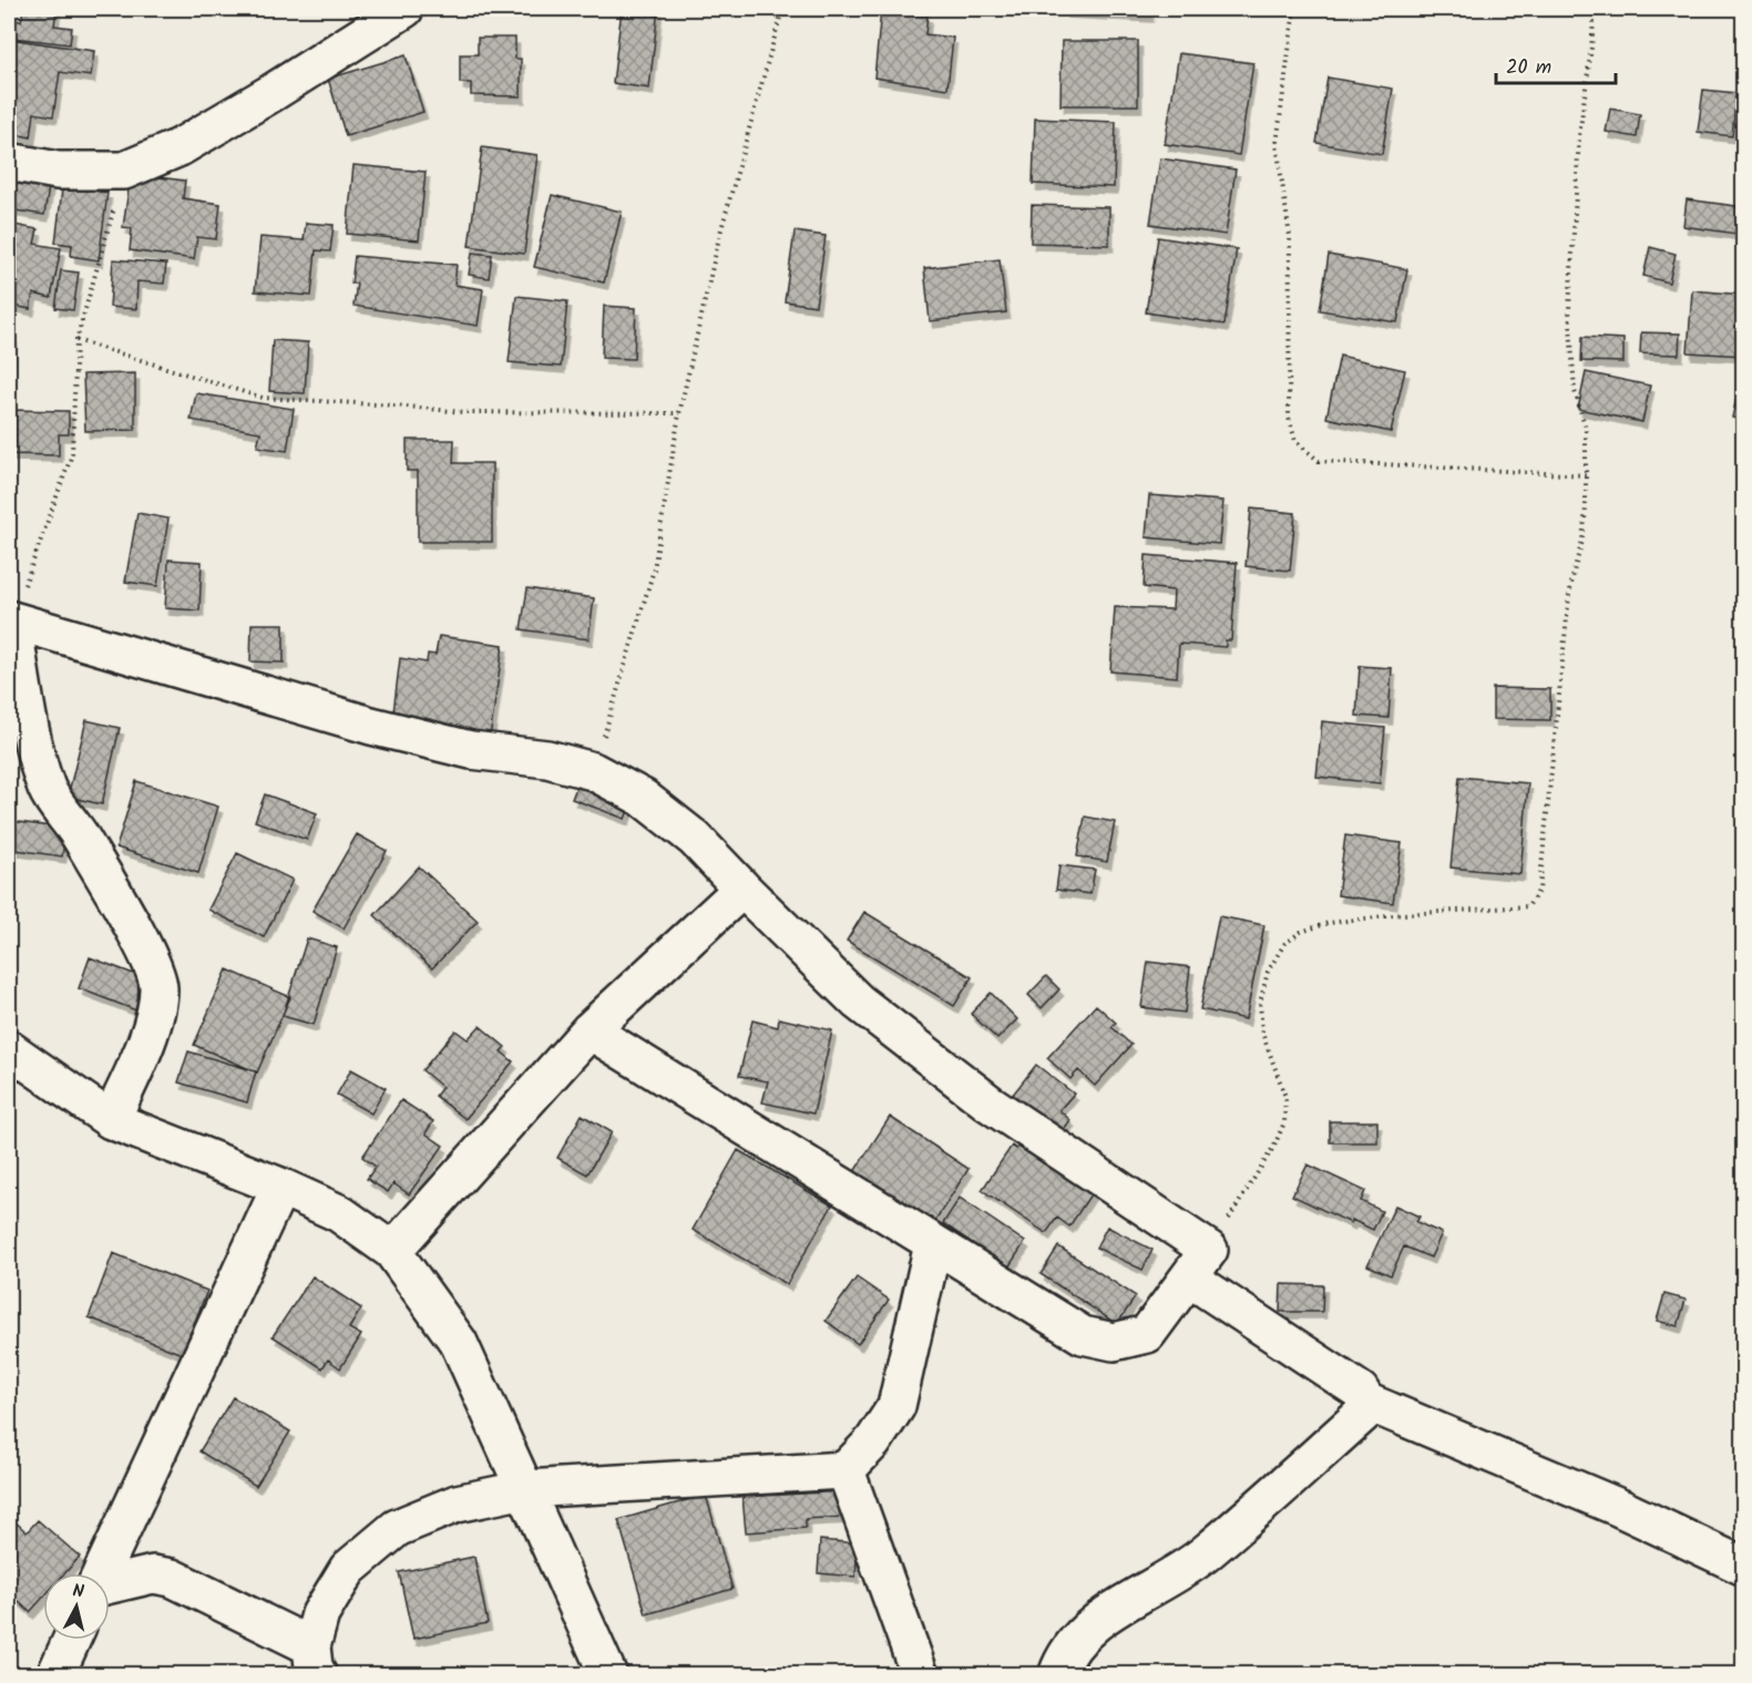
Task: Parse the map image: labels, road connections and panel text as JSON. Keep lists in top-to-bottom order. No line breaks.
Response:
{"scale_bar":"20 m","north":"top"}
